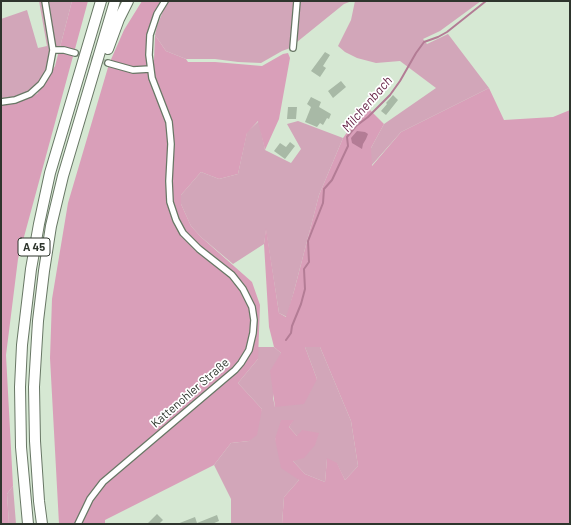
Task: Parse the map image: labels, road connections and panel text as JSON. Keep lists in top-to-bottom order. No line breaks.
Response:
{"streets":{"highway":["A 45"],"street":["Kattenohler Straße"]},"water":["Milchenbach"]}
